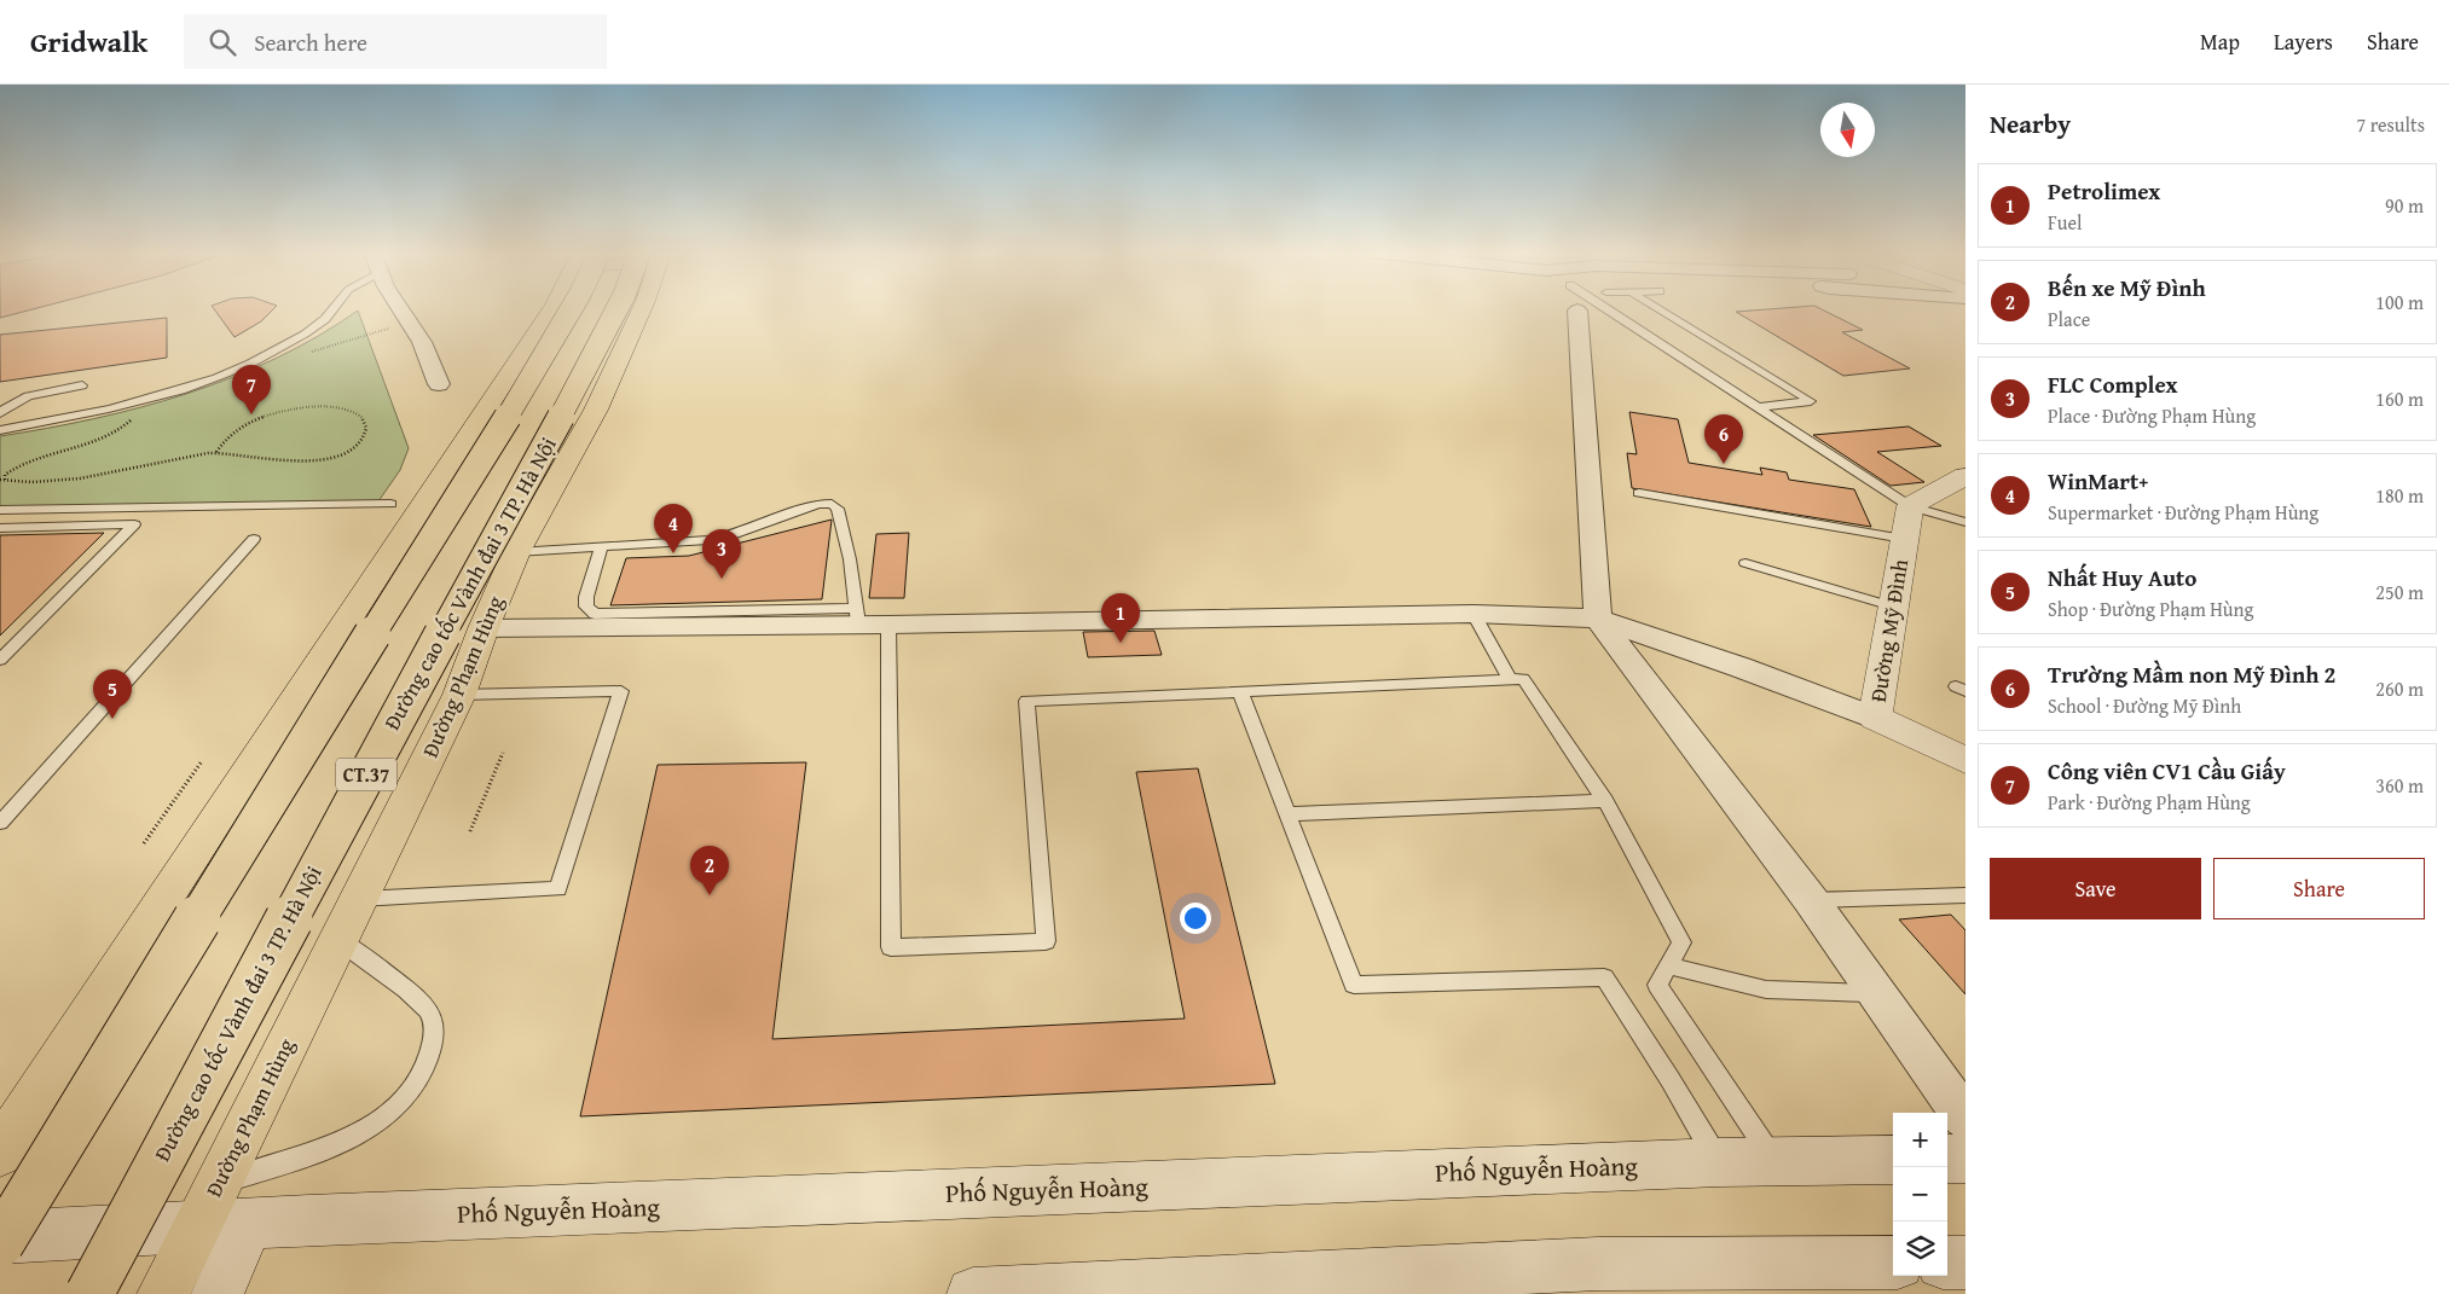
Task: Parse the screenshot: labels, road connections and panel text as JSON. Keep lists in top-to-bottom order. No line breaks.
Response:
{"streets":{"main road":["Đường cao tốc Vành đai 3 TP. Hà Nội","Đường Mỹ Đình","Đường Phạm Hùng","CT.37","Phố Nguyễn Hoàng"]},"crossings":[["Đường Phạm Hùng","Phố Nguyễn Hoàng"]],"north":"bottom","page":{"header":"Gridwalk","search":"Search here","nav":["Map","Layers","Share"],"heading":["Nearby","7 results"],"list":[{"mark":"1","name":"Petrolimex","note":"Fuel","value":"90 m"},{"mark":"2","name":"Bến xe Mỹ Đình","note":"Place","value":"100 m"},{"mark":"3","name":"FLC Complex","note":"Place · Đường Phạm Hùng","value":"160 m"},{"mark":"4","name":"WinMart+","note":"Supermarket · Đường Phạm Hùng","value":"180 m"},{"mark":"5","name":"Nhất Huy Auto","note":"Shop · Đường Phạm Hùng","value":"250 m"},{"mark":"6","name":"Trường Mầm non Mỹ Đình 2","note":"School · Đường Mỹ Đình","value":"260 m"},{"mark":"7","name":"Công viên CV1 Cầu Giấy","note":"Park · Đường Phạm Hùng","value":"360 m"}],"pins":["7","6","4","3","1","5","2"],"buttons":["Save","Share"],"map_buttons":["+","−"]}}
